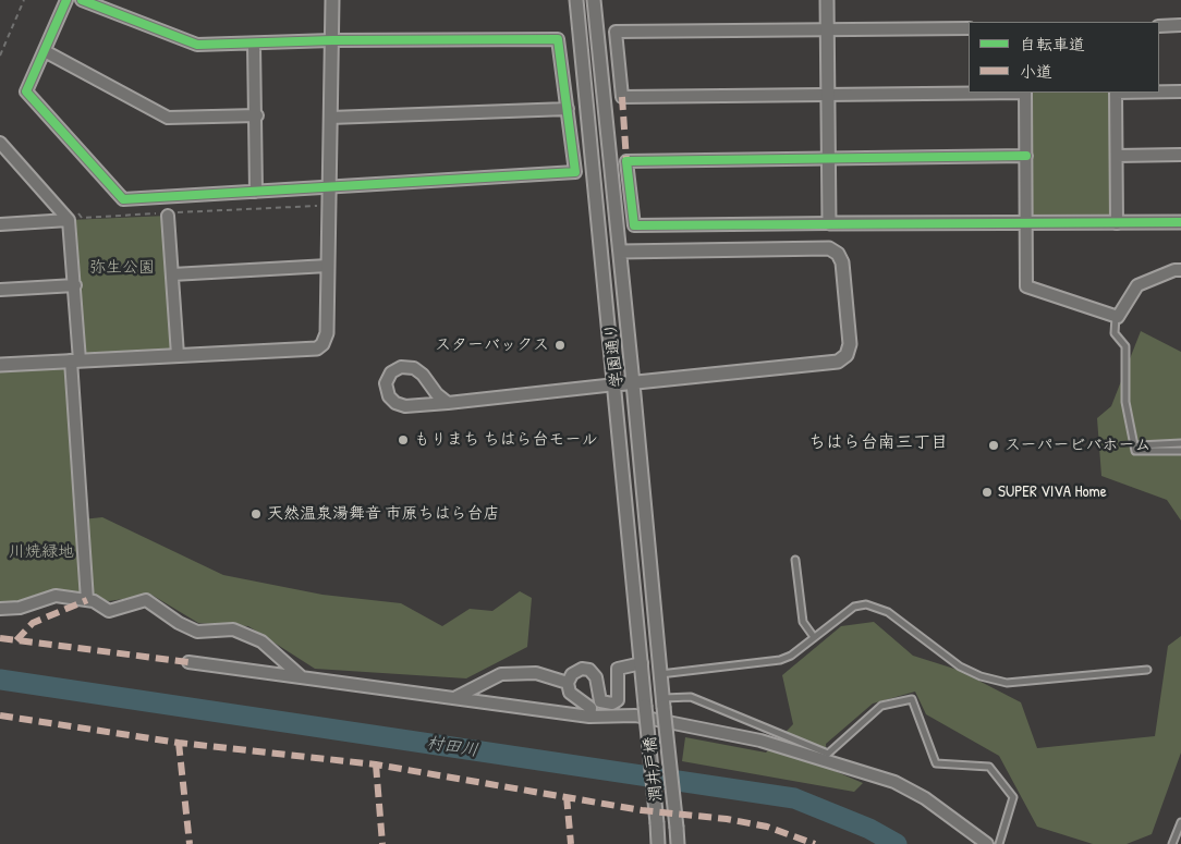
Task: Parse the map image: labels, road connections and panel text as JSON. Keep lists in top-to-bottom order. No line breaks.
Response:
{"streets":{"street":["学園通り","潤井戸橋"]},"crossings":[["学園通り","潤井戸橋"]],"districts":["ちはら台南三丁目"],"water":["村田川"],"parks":["弥生公園","川焼緑地"],"places":["スターバックス","もりまち ちはら台モール","スーパービバホーム","SUPER VIVA Home","天然温泉湯舞音 市原ちはら台店"],"legend":["自転車道","小道"]}
